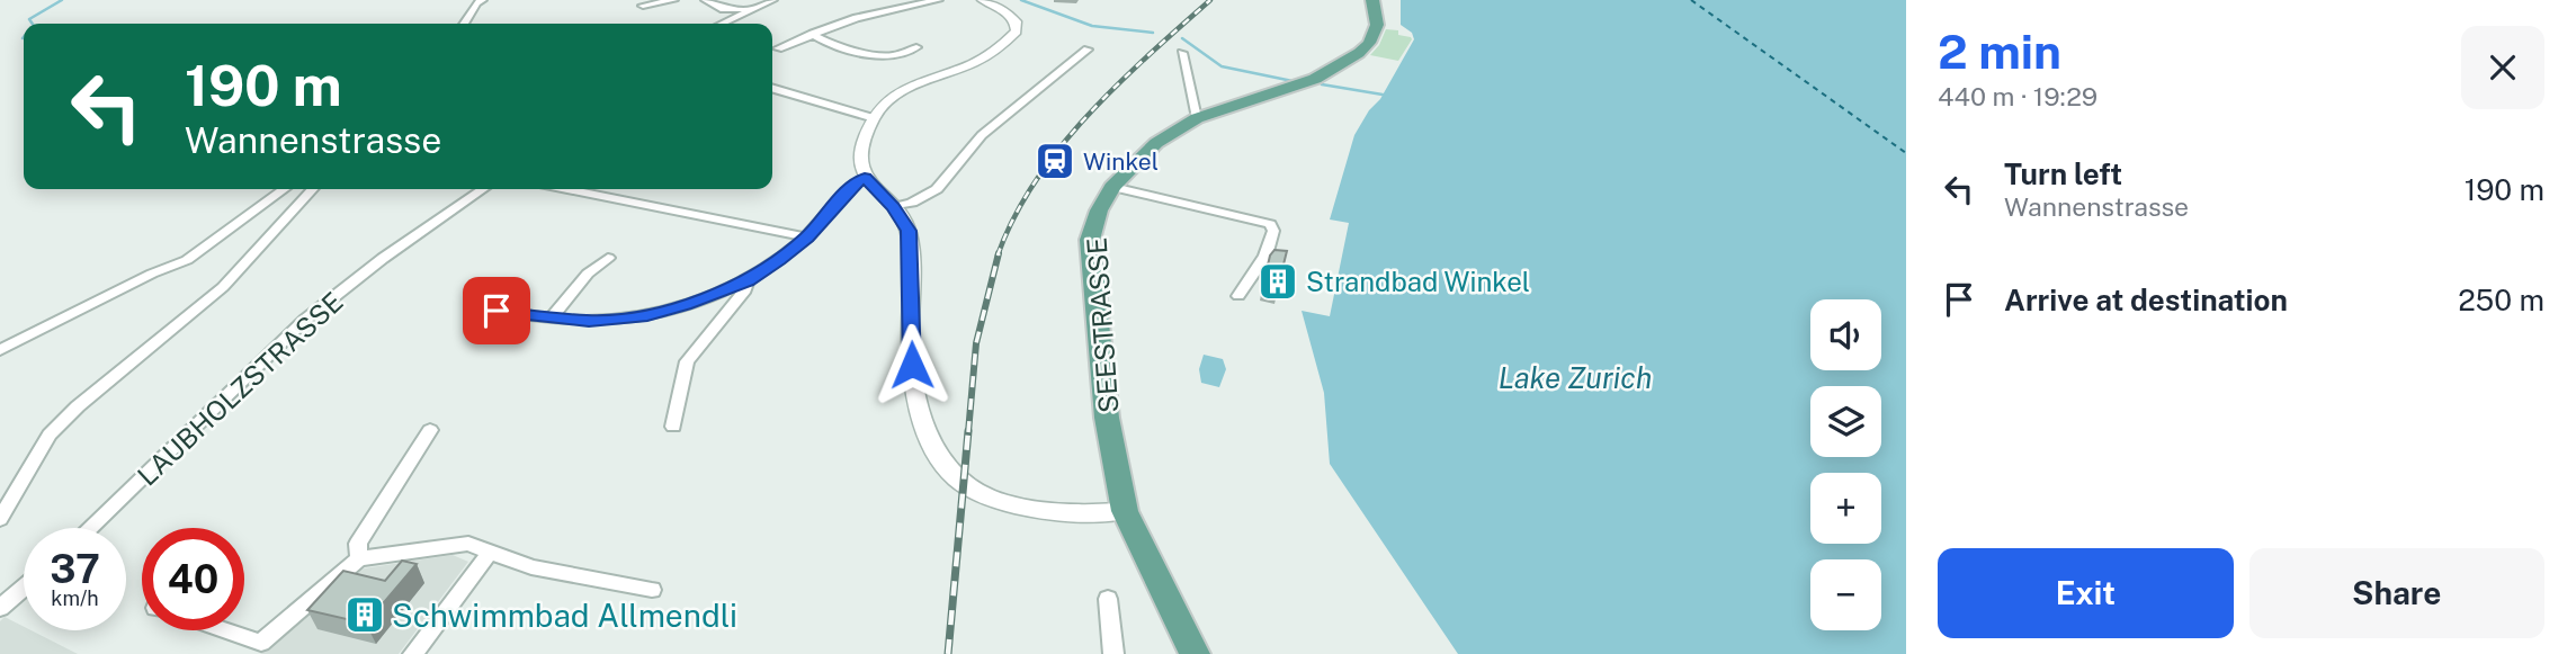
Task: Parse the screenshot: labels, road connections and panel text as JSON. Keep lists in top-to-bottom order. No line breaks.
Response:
{"streets":{"main road":["SEESTRASSE"],"street":["LAUBHOLZSTRASSE"]},"water":["Lake Zurich"],"places":{"station":["Winkel"],"building":["Strandbad Winkel","Schwimmbad Allmendli"]},"page":{"heading":["2 min","440 m · 19:29"],"turn":["190 m","Wannenstrasse"],"list":[{"name":"Turn left","note":"Wannenstrasse","value":"190 m"},{"name":"Arrive at destination","value":"250 m"}],"map_buttons":["+","−"],"speed":"37 km/h","limit":"40","buttons":["Exit","Share"]}}
